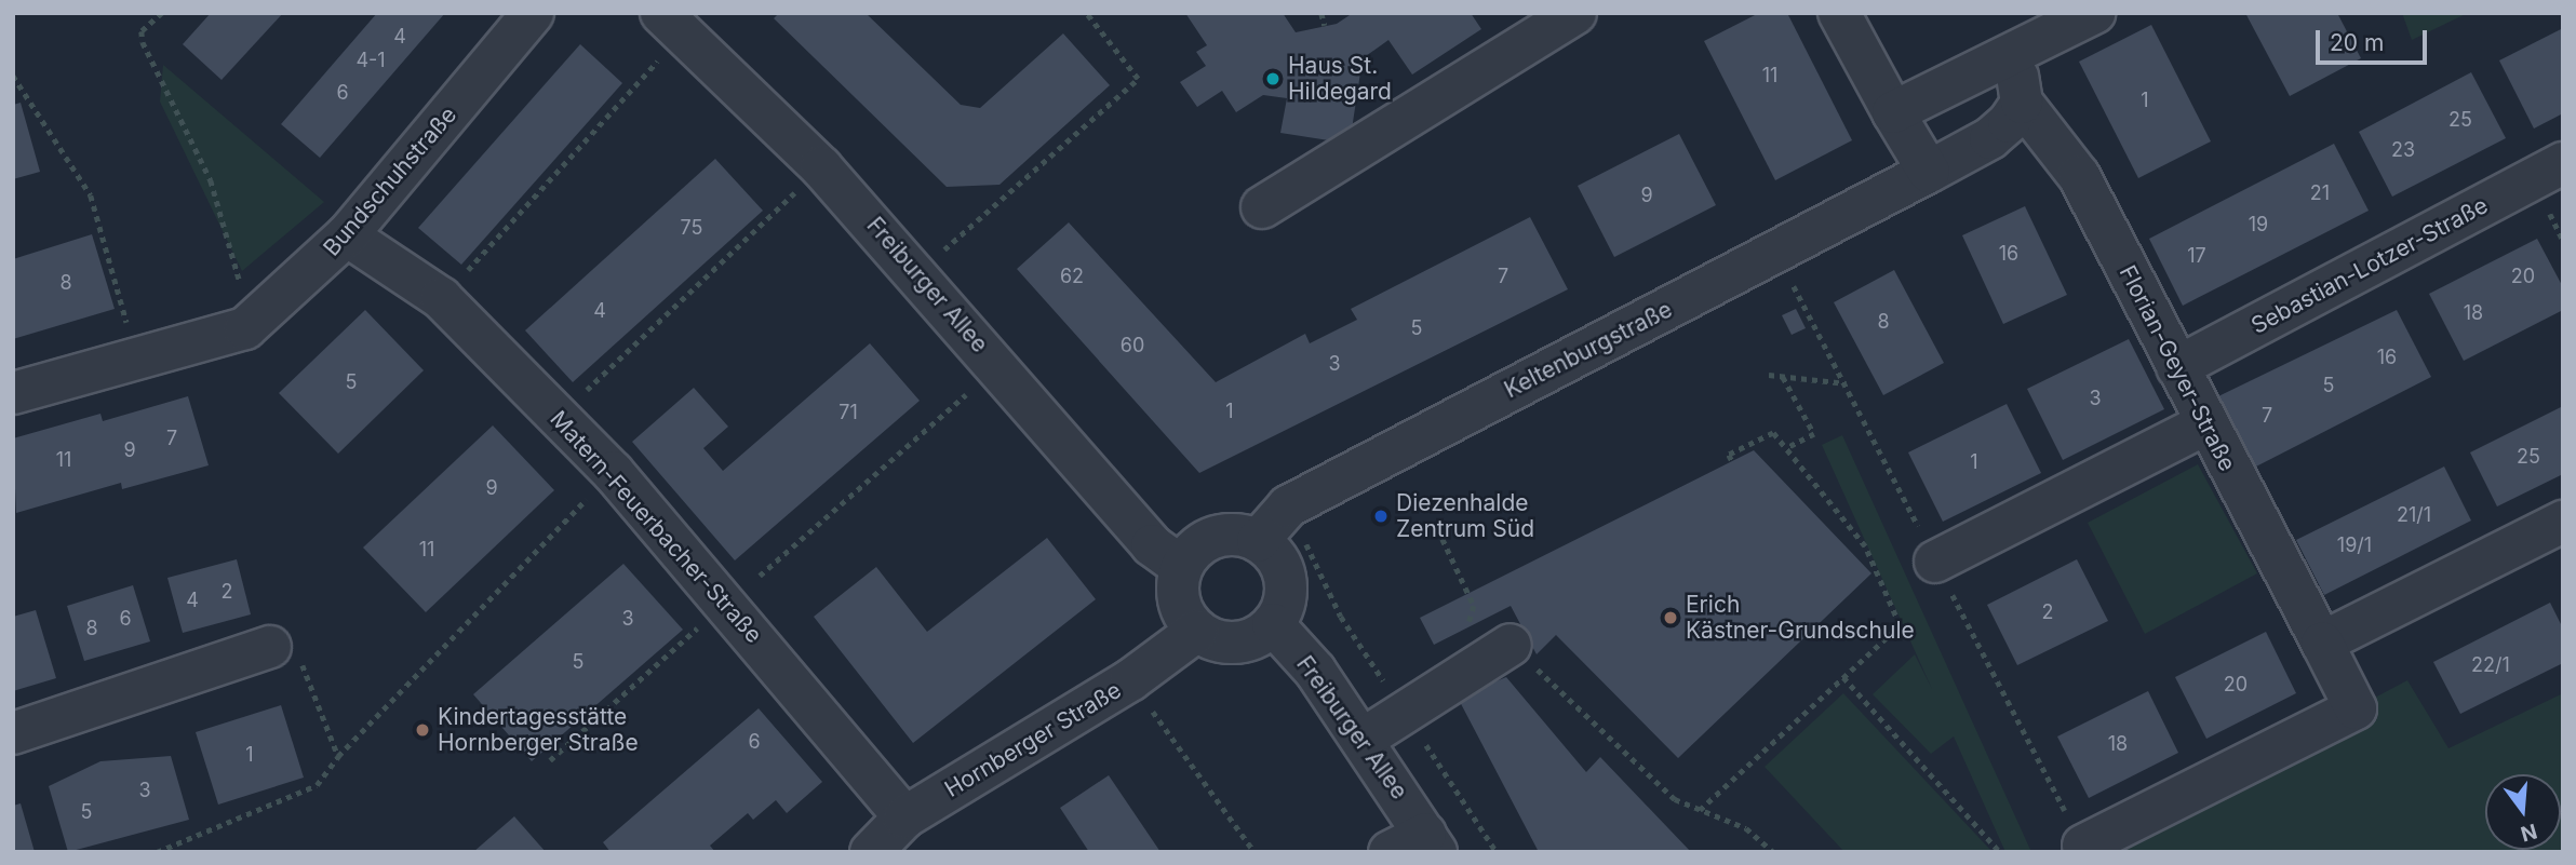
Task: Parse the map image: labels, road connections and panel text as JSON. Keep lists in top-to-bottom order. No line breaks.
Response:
{"streets":{"street":["Bundschuhstraße","Sebastian-Lotzer-Straße","Freiburger Allee","Keltenburgstraße","Florian-Geyer-Straße","Matern-Feuerbacher-Straße","Hornberger Straße"]},"crossings":[["Bundschuhstraße","Matern-Feuerbacher-Straße"],["Sebastian-Lotzer-Straße","Florian-Geyer-Straße"],["Freiburger Allee","Keltenburgstraße"],["Freiburger Allee","Hornberger Straße"],["Keltenburgstraße","Florian-Geyer-Straße"],["Keltenburgstraße","Hornberger Straße"],["Matern-Feuerbacher-Straße","Hornberger Straße"]],"places":["Haus St. Hildegard","Diezenhalde Zentrum Süd","Erich Kästner-Grundschule","Kindertagesstätte Hornberger Straße"],"house_numbers":["4","4-1","11","6","1","25","23","21","9","19","75","16","17","62","7","20","8","4","18","8","5","60","16","3","5","5","3","1","71","7","7","9","25","11","1","9","21/1","19/1","11","2","4","2","6","3","8","5","22/1","20","6","18","1","3","5"],"scale_bar":"20 m","north":"bottom"}
